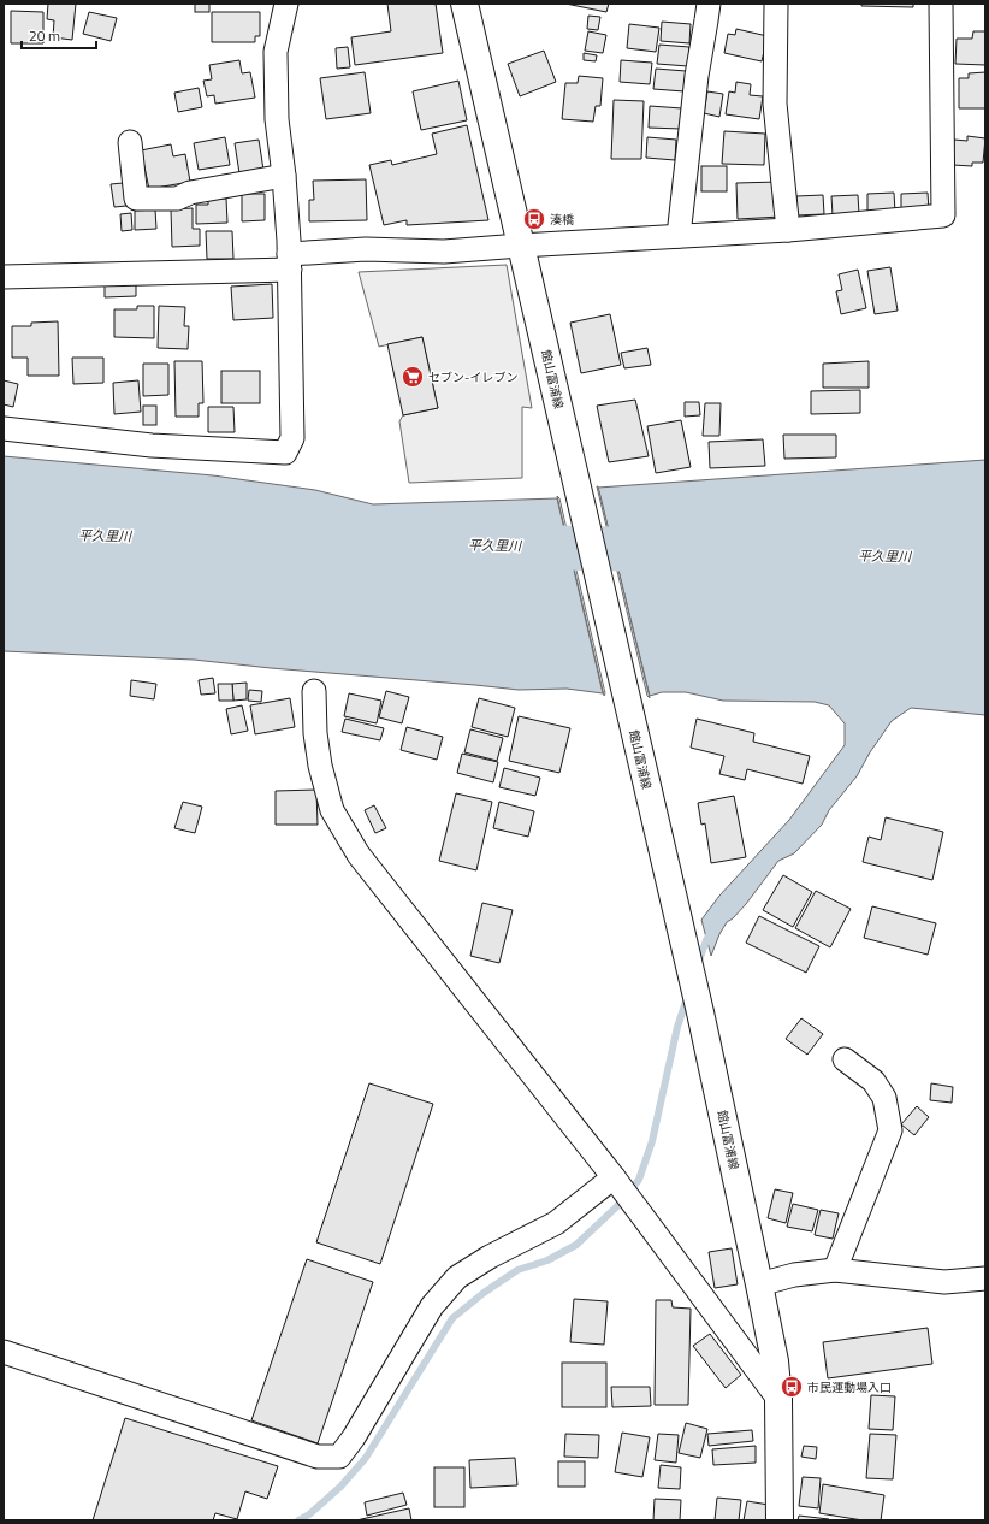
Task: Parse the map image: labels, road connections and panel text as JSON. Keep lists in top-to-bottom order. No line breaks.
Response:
{"streets":{"main road":["館山富浦線"]},"water":["平久里川"],"places":{"bus stop":["湊橋","市民運動場入口"],"supermarket":["セブン-イレブン"]},"scale_bar":"20 m"}
